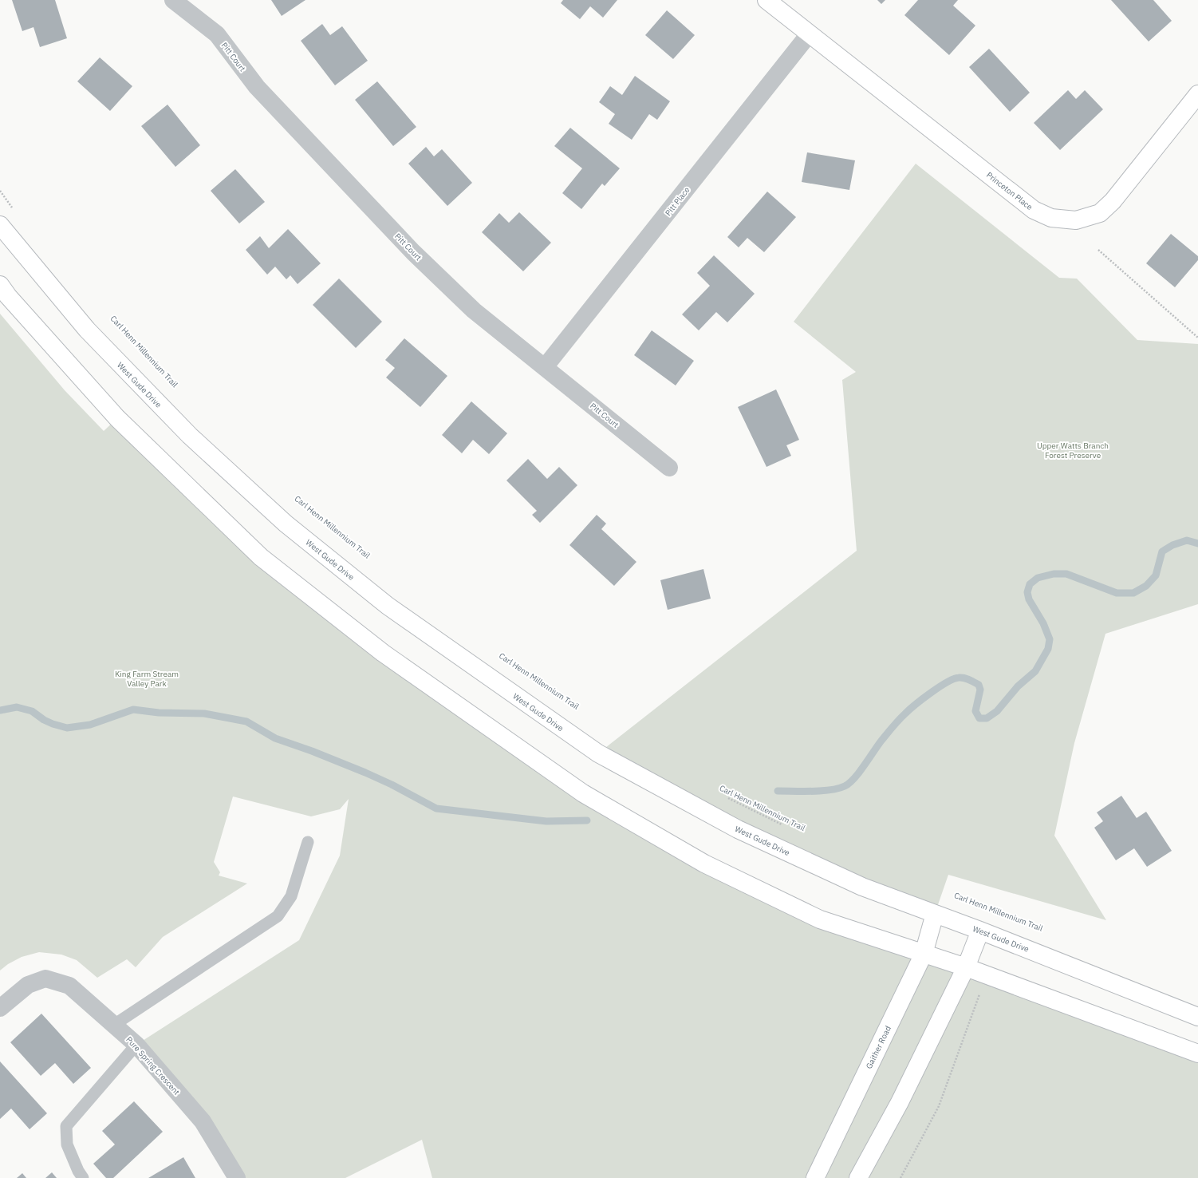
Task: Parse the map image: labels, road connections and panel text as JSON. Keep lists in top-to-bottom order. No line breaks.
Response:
{"streets":{"main road":["Princeton Place","West Gude Drive","Gaither Road"],"street":["Pitt Court","Pitt Place","Pure Spring Crescent"],"path":["Carl Henn Millennium Trail"]},"crossings":[["Pitt Court","Pitt Place"],["Princeton Place","Pitt Place"],["West Gude Drive","Gaither Road"]],"parks":["Upper Watts Branch Forest Preserve","King Farm Stream Valley Park"]}
